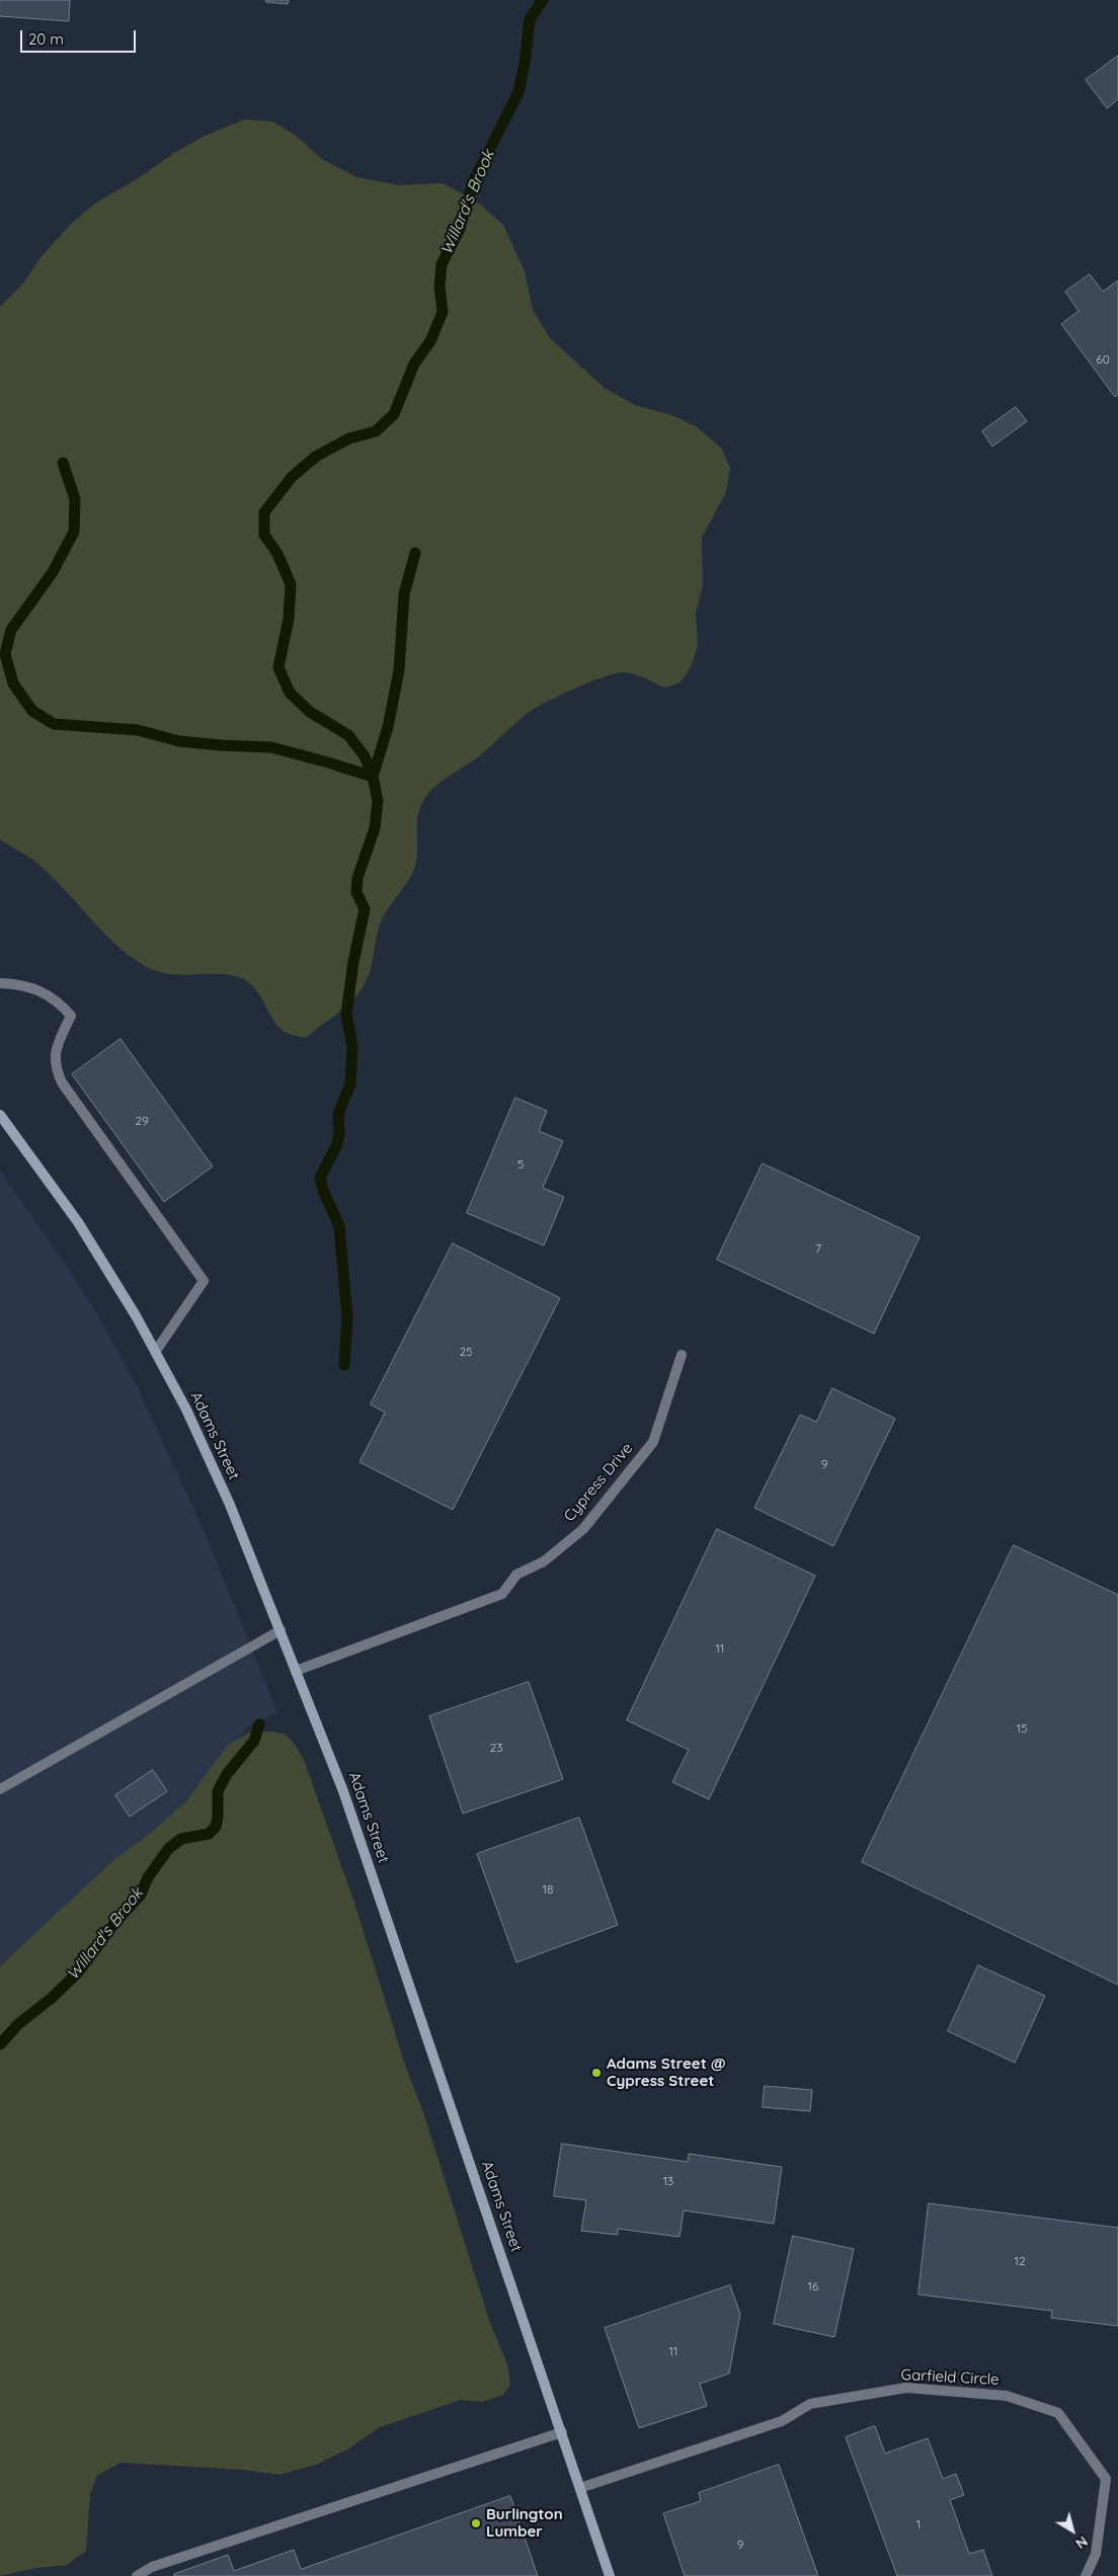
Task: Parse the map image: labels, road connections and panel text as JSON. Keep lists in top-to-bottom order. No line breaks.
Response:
{"streets":{"main road":["Adams Street"],"street":["Cypress Drive","Garfield Circle"]},"crossings":[["Adams Street","Cypress Drive"],["Adams Street","Garfield Circle"]],"water":["Willard's Brook"],"places":["Adams Street @ Cypress Street","Burlington Lumber"],"house_numbers":["60","29","5","7","25","9","11","15","23","18","13","12","16","11","1","9"],"scale_bar":"20 m","north":"bottom right"}
